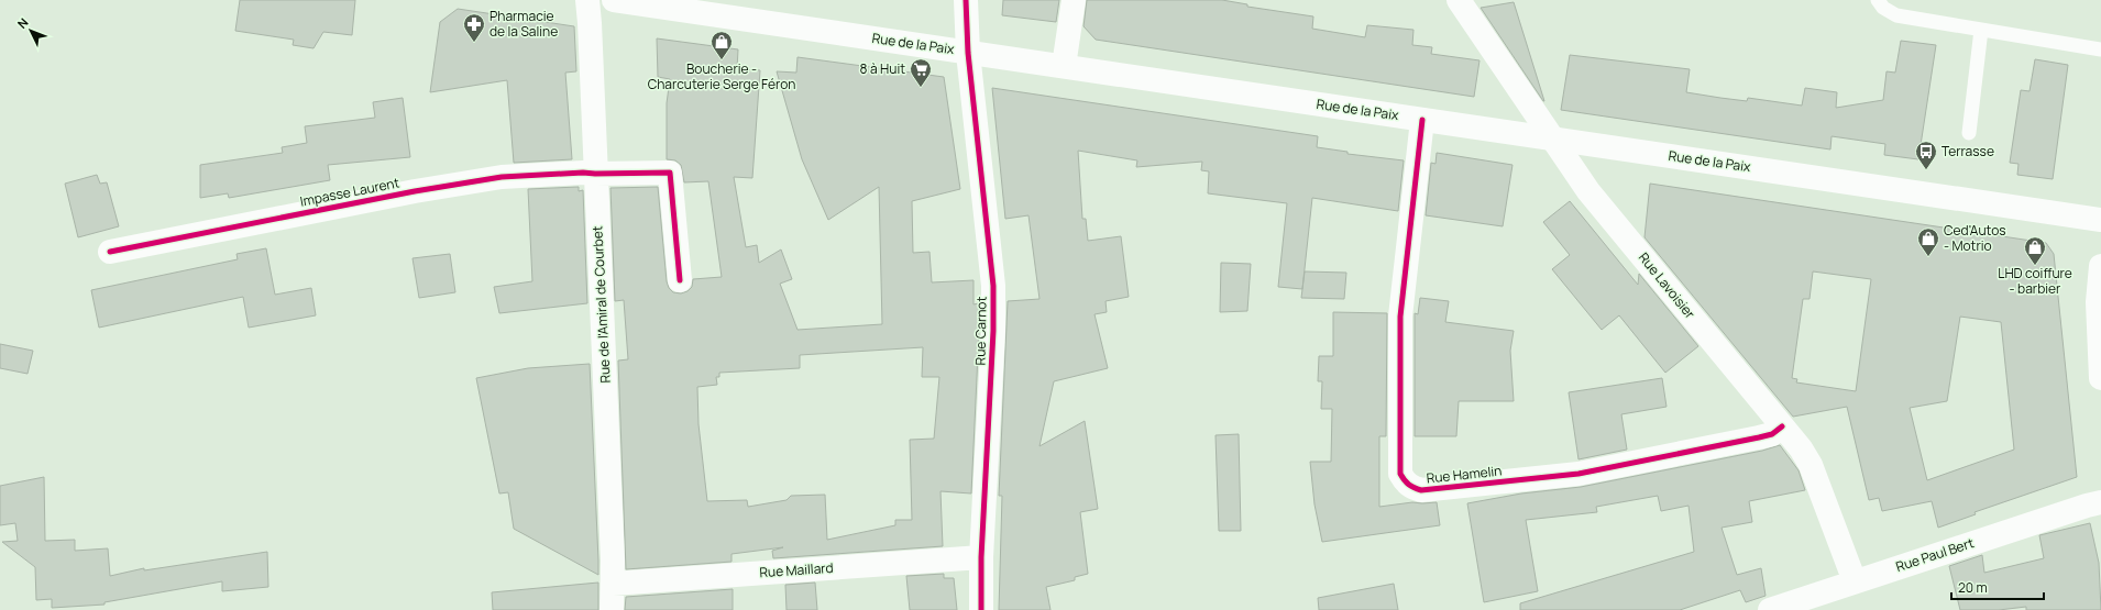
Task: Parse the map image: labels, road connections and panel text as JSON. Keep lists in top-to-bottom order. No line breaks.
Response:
{"streets":{"street":["Rue de la Paix","Impasse Laurent","Rue Lavoisier","Rue de l'Amiral de Courbet","Rue Carnot","Rue Hamelin","Rue Paul Bert","Rue Maillard"]},"crossings":[["Rue de la Paix","Rue Lavoisier"],["Rue de la Paix","Rue Carnot"],["Rue de la Paix","Rue Hamelin"],["Impasse Laurent","Rue de l'Amiral de Courbet"],["Rue Lavoisier","Rue Hamelin"],["Rue Lavoisier","Rue Paul Bert"],["Rue de l'Amiral de Courbet","Rue Maillard"],["Rue Carnot","Rue Maillard"]],"places":{"pharmacy":["Pharmacie de la Saline"],"shop":["Boucherie - Charcuterie Serge Féron","Ced'Autos - Motrio","LHD coiffure - barbier"],"supermarket":["8 à Huit"],"bus stop":["Terrasse"]},"scale_bar":"20 m","north":"top left"}
